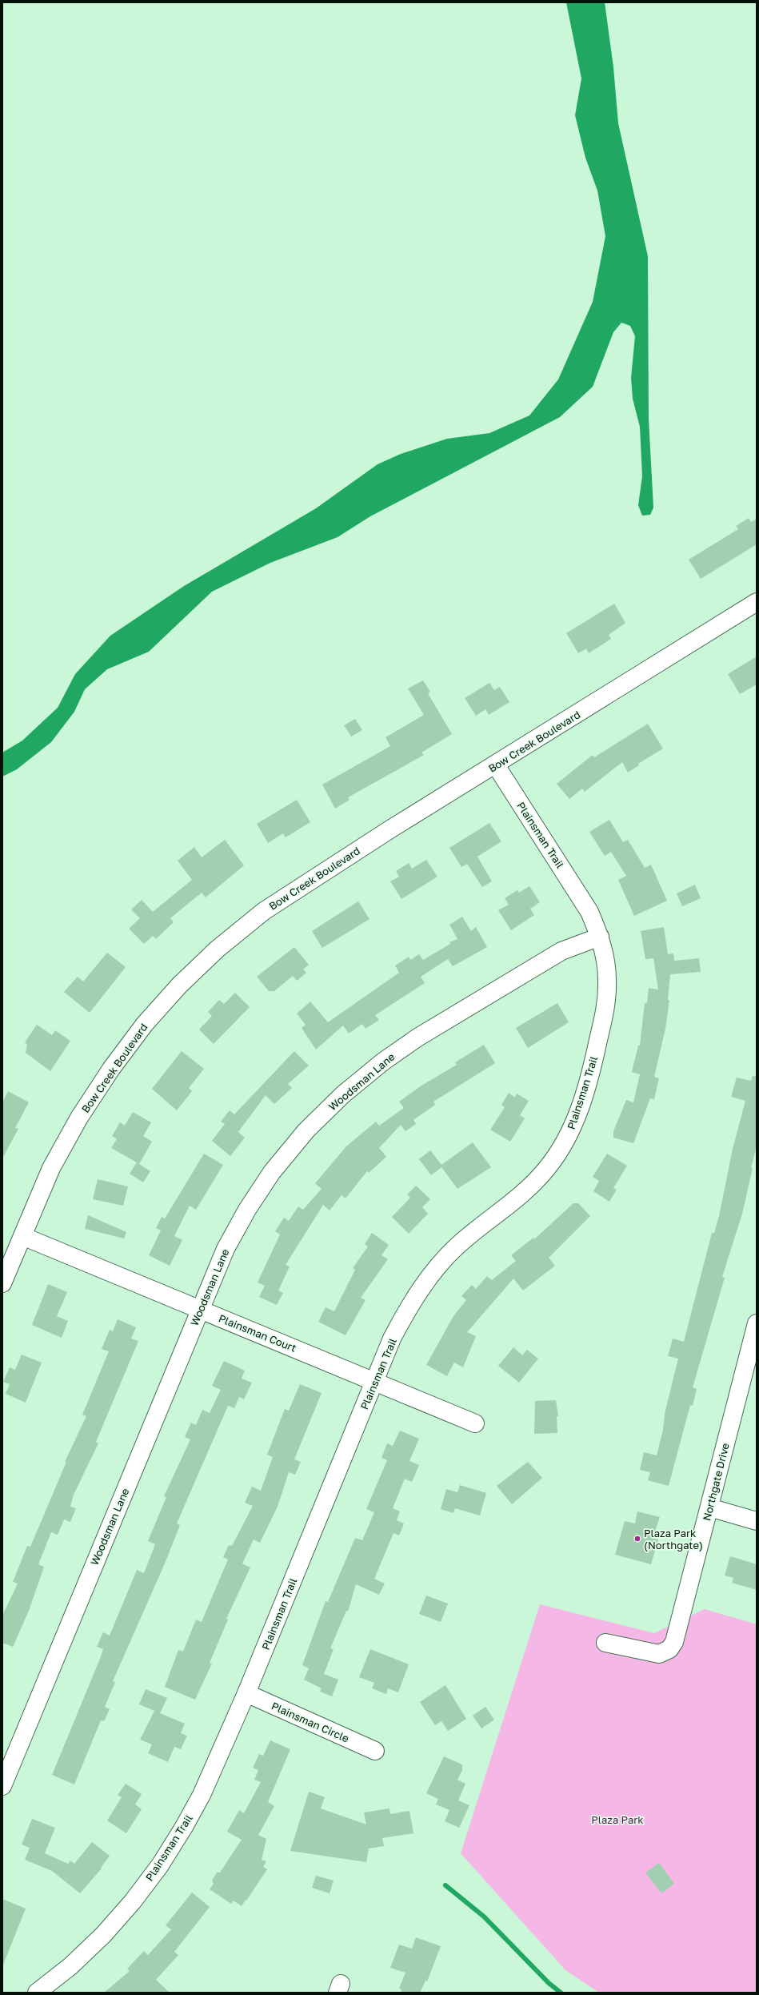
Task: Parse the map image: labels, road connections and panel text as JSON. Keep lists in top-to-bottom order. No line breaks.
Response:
{"streets":{"street":["Bow Creek Boulevard","Plainsman Trail","Woodsman Lane","Plainsman Court","Northgate Drive","Plainsman Circle"]},"crossings":[["Bow Creek Boulevard","Plainsman Trail"],["Bow Creek Boulevard","Plainsman Court"],["Plainsman Trail","Woodsman Lane"],["Plainsman Trail","Plainsman Court"],["Plainsman Trail","Plainsman Circle"],["Woodsman Lane","Plainsman Court"]],"parks":["Plaza Park"],"places":["Plaza Park (Northgate)"]}
